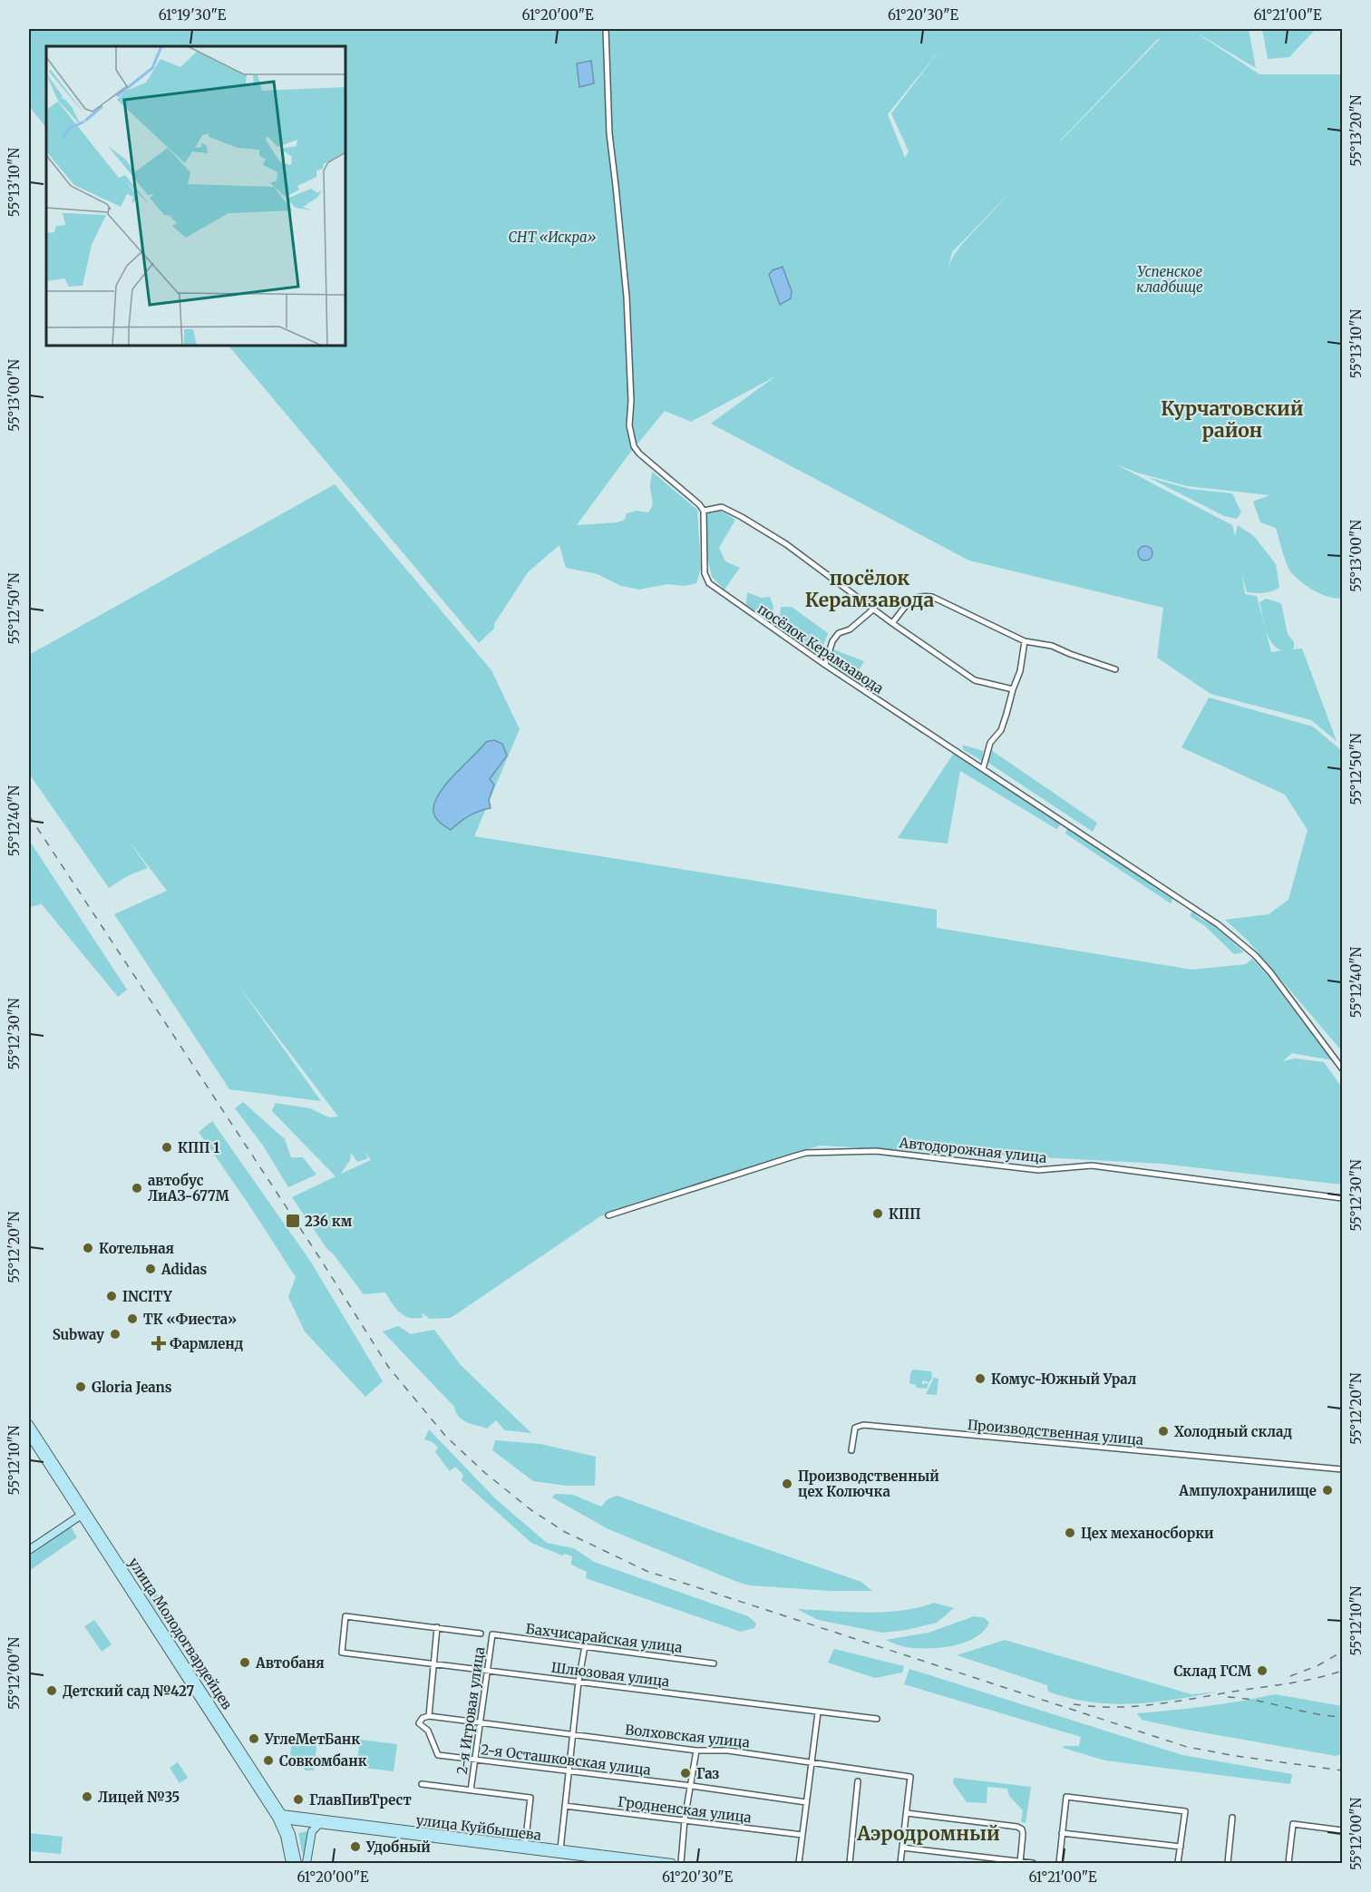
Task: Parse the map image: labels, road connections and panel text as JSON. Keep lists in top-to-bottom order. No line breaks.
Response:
{"streets":{"main road":["улица Молодогвардейцев","улица Куйбышева"],"street":["посёлок Керамзавода","Автодорожная улица","Производственная улица","Бахчисарайская улица","Шлюзовая улица","2-я Игровая улица","Волховская улица","2-я Осташковская улица","Гродненская улица"]},"crossings":[["улица Молодогвардейцев","улица Куйбышева"],["Бахчисарайская улица","2-я Игровая улица"],["Шлюзовая улица","2-я Игровая улица"],["2-я Игровая улица","Волховская улица"],["2-я Игровая улица","2-я Осташковская улица"],["Волховская улица","2-я Осташковская улица"]],"districts":["Курчатовский район","посёлок Керамзавода","Аэродромный"],"parks":["СНТ «Искра»","Успенское кладбище"],"places":{"other":["КПП 1","автобус ЛиАЗ-677М","КПП","Котельная","Adidas","INCITY","ТК «Фиеста»","Subway","Комус-Южный Урал","Gloria Jeans","Холодный склад","Производственный цех Колючка","Ампулохранилище","Цех механосборки","Автобаня","Склад ГСМ","Детский сад №427","УглеМетБанк","Совкомбанк","Газ","Лицей №35","ГлавПивТрест","Удобный"],"transit":["236 км"],"health":["Фармленд"]},"coordinates":["61°19'30\"E","61°20'00\"E","61°20'30\"E","61°21'00\"E","55°13'20\"N","55°13'10\"N","55°13'00\"N","55°12'50\"N","55°12'40\"N","55°12'30\"N","55°12'20\"N","55°12'10\"N","55°12'00\"N"]}
